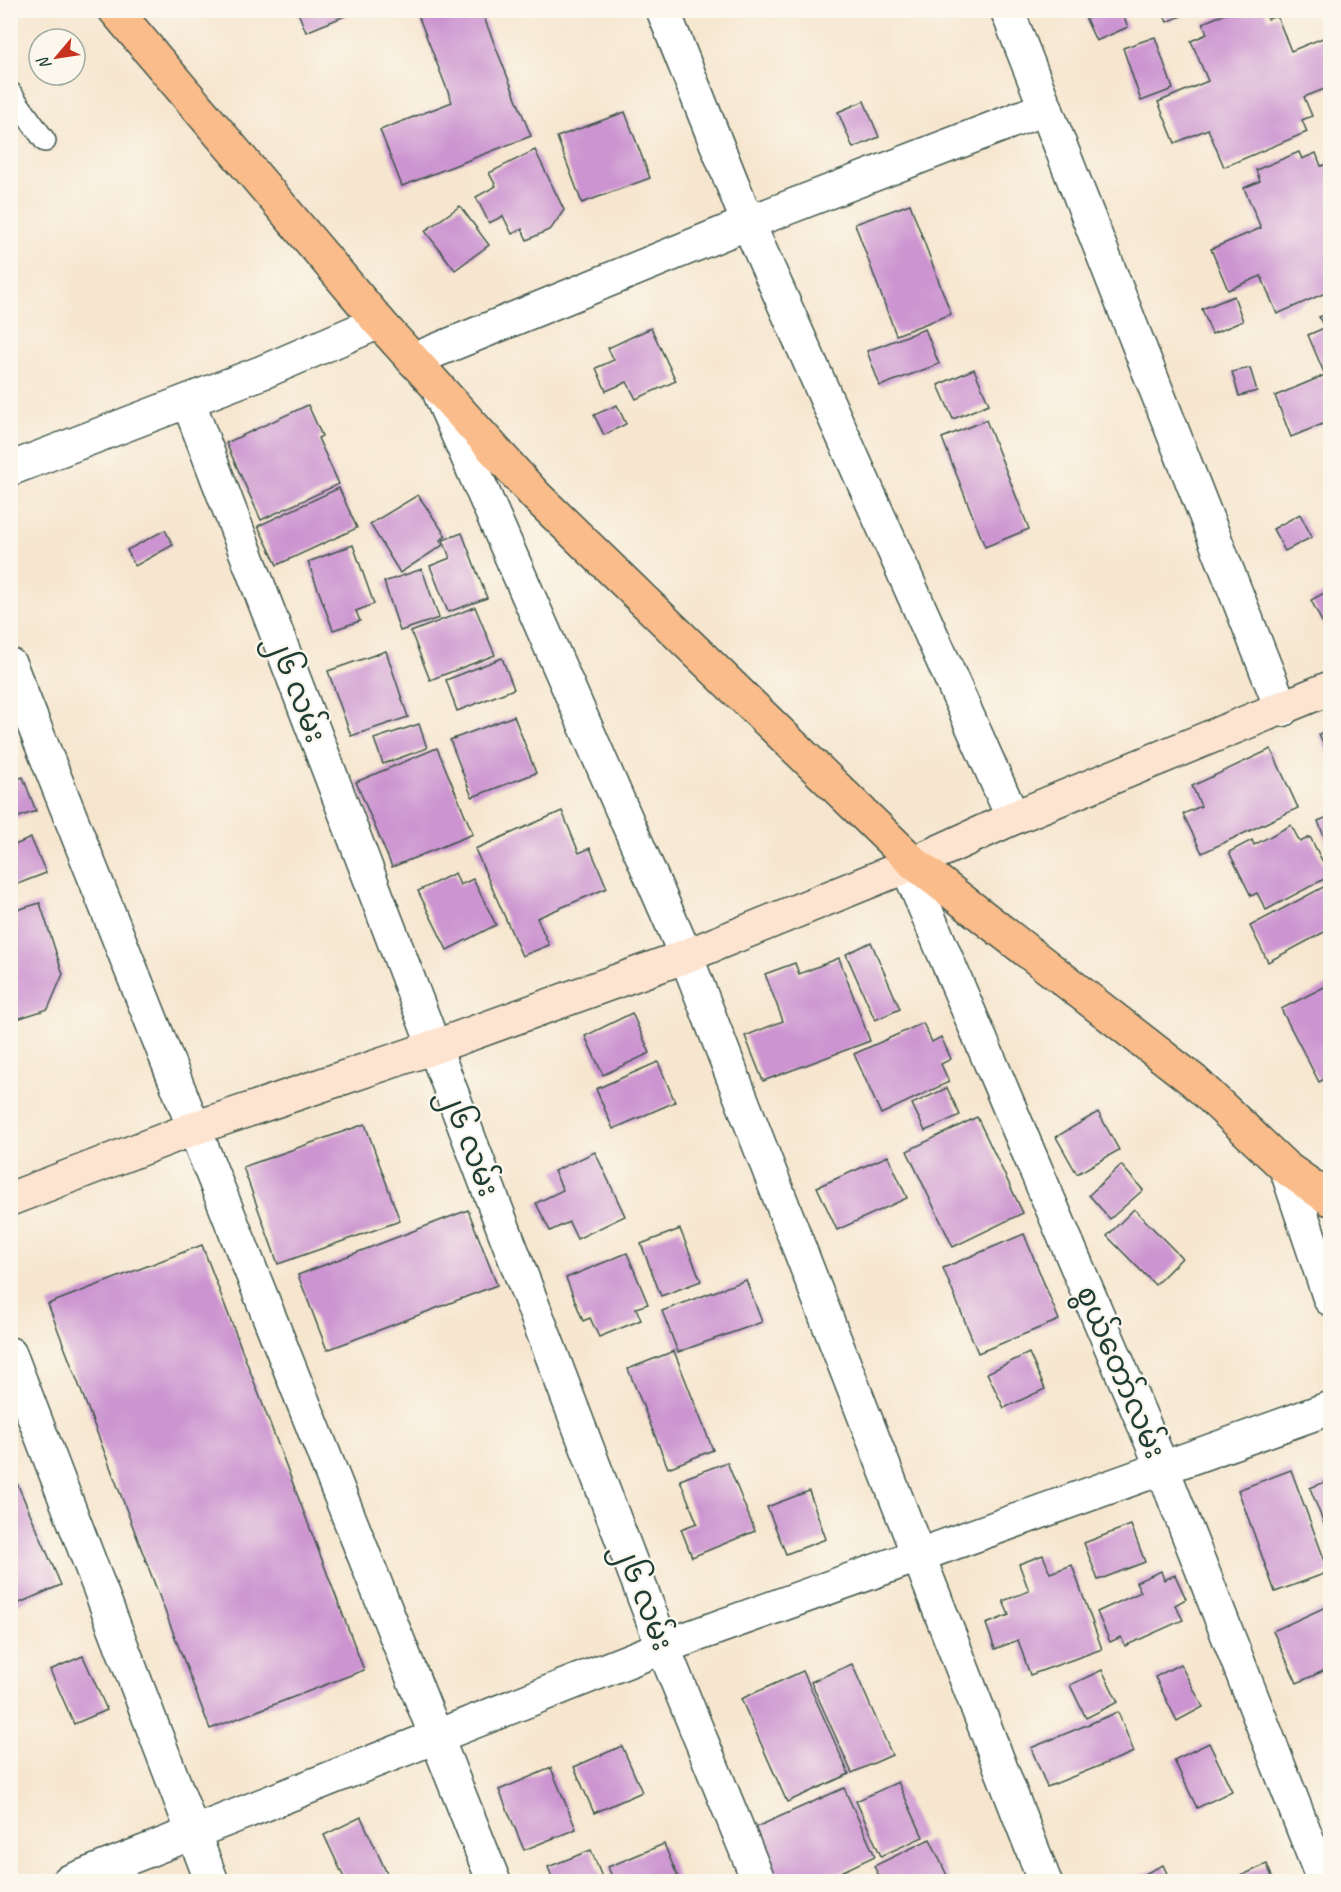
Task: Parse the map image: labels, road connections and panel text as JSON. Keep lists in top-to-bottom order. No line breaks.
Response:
{"streets":{"street":["၂၆ လမ်း","စွယ်တော်လမ်း"]},"north":"bottom left"}
